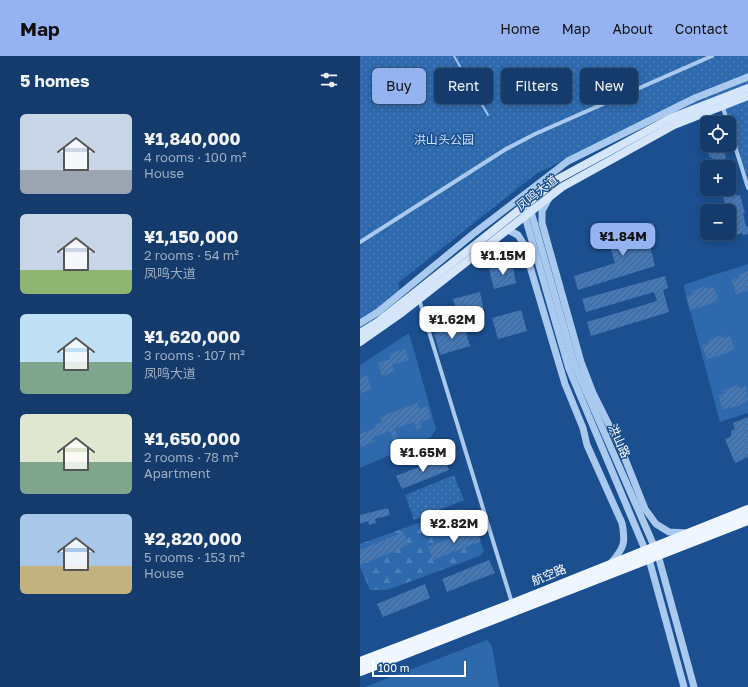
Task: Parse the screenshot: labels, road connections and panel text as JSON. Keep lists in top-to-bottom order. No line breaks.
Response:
{"streets":{"main road":["凤鸣大道","航空路"],"street":["洪山路"]},"crossings":[["凤鸣大道","洪山路"],["洪山路","航空路"]],"parks":["洪山头公园"],"scale_bar":"100 m","page":{"header":"Map","nav":["Home","Map","About","Contact"],"heading":"5 homes","chip":["Buy","Rent","Filters","New"],"list":[{"name":"¥1,840,000","note":"4 rooms · 100 m² · House"},{"name":"¥1,150,000","note":"2 rooms · 54 m² · 凤鸣大道"},{"name":"¥1,620,000","note":"3 rooms · 107 m² · 凤鸣大道"},{"name":"¥1,650,000","note":"2 rooms · 78 m² · Apartment"},{"name":"¥2,820,000","note":"5 rooms · 153 m² · House"}],"map_buttons":["+","−"],"price":["¥1.84M","¥1.15M","¥1.62M","¥1.65M","¥2.82M"],"scale":"100 m"}}
